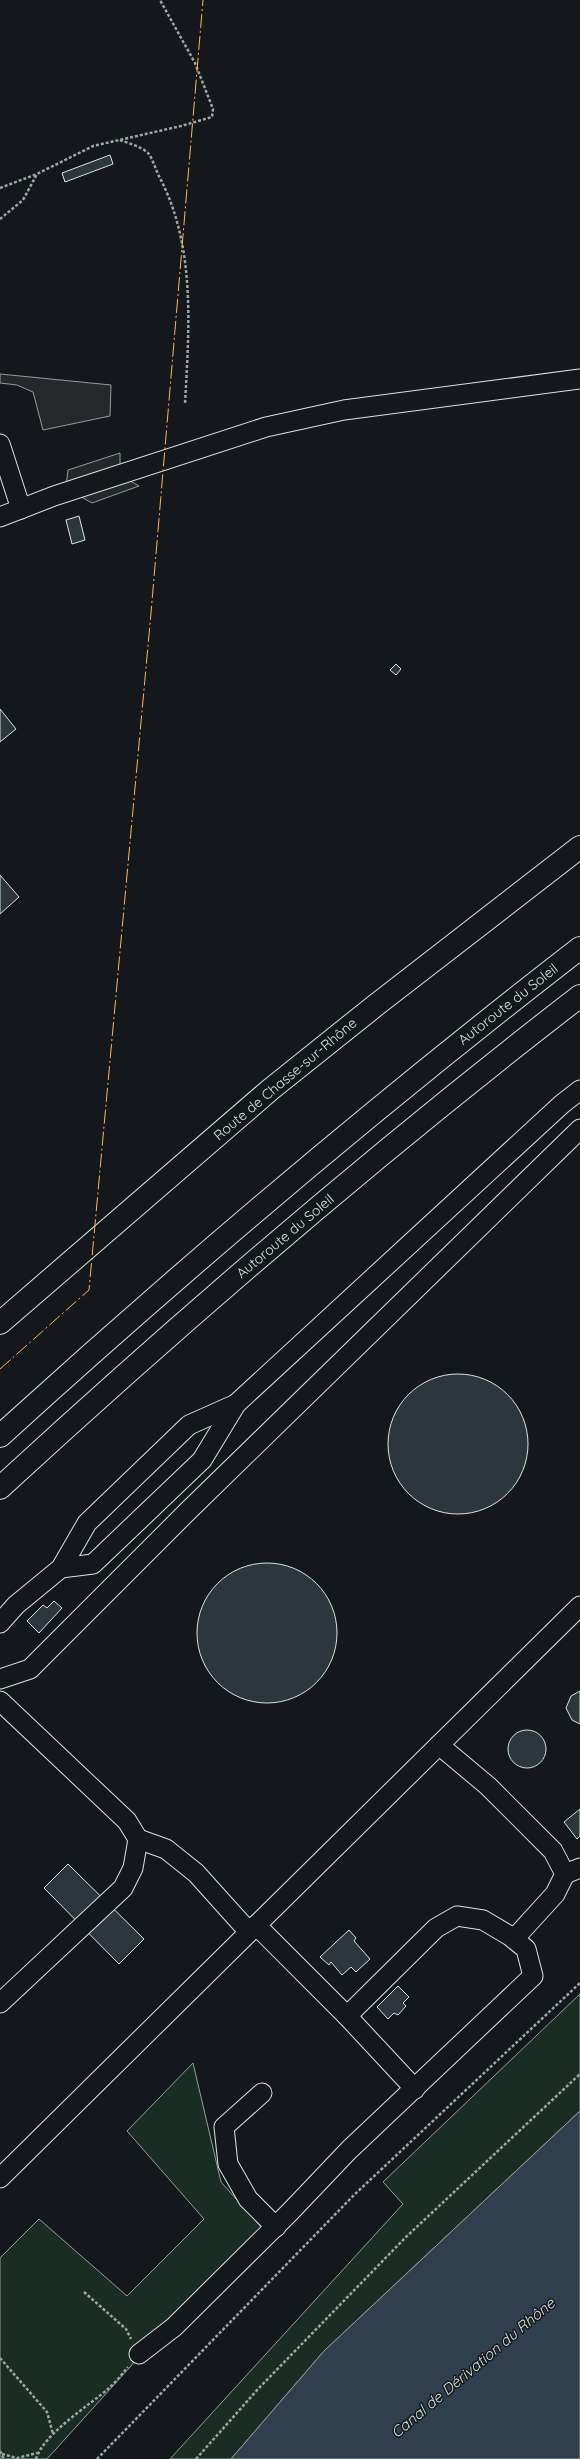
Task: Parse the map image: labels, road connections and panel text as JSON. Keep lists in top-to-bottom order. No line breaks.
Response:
{"streets":{"main road":["Autoroute du Soleil","Route de Chasse-sur-Rhône"]},"water":["Canal de Dérivation du Rhône"]}
